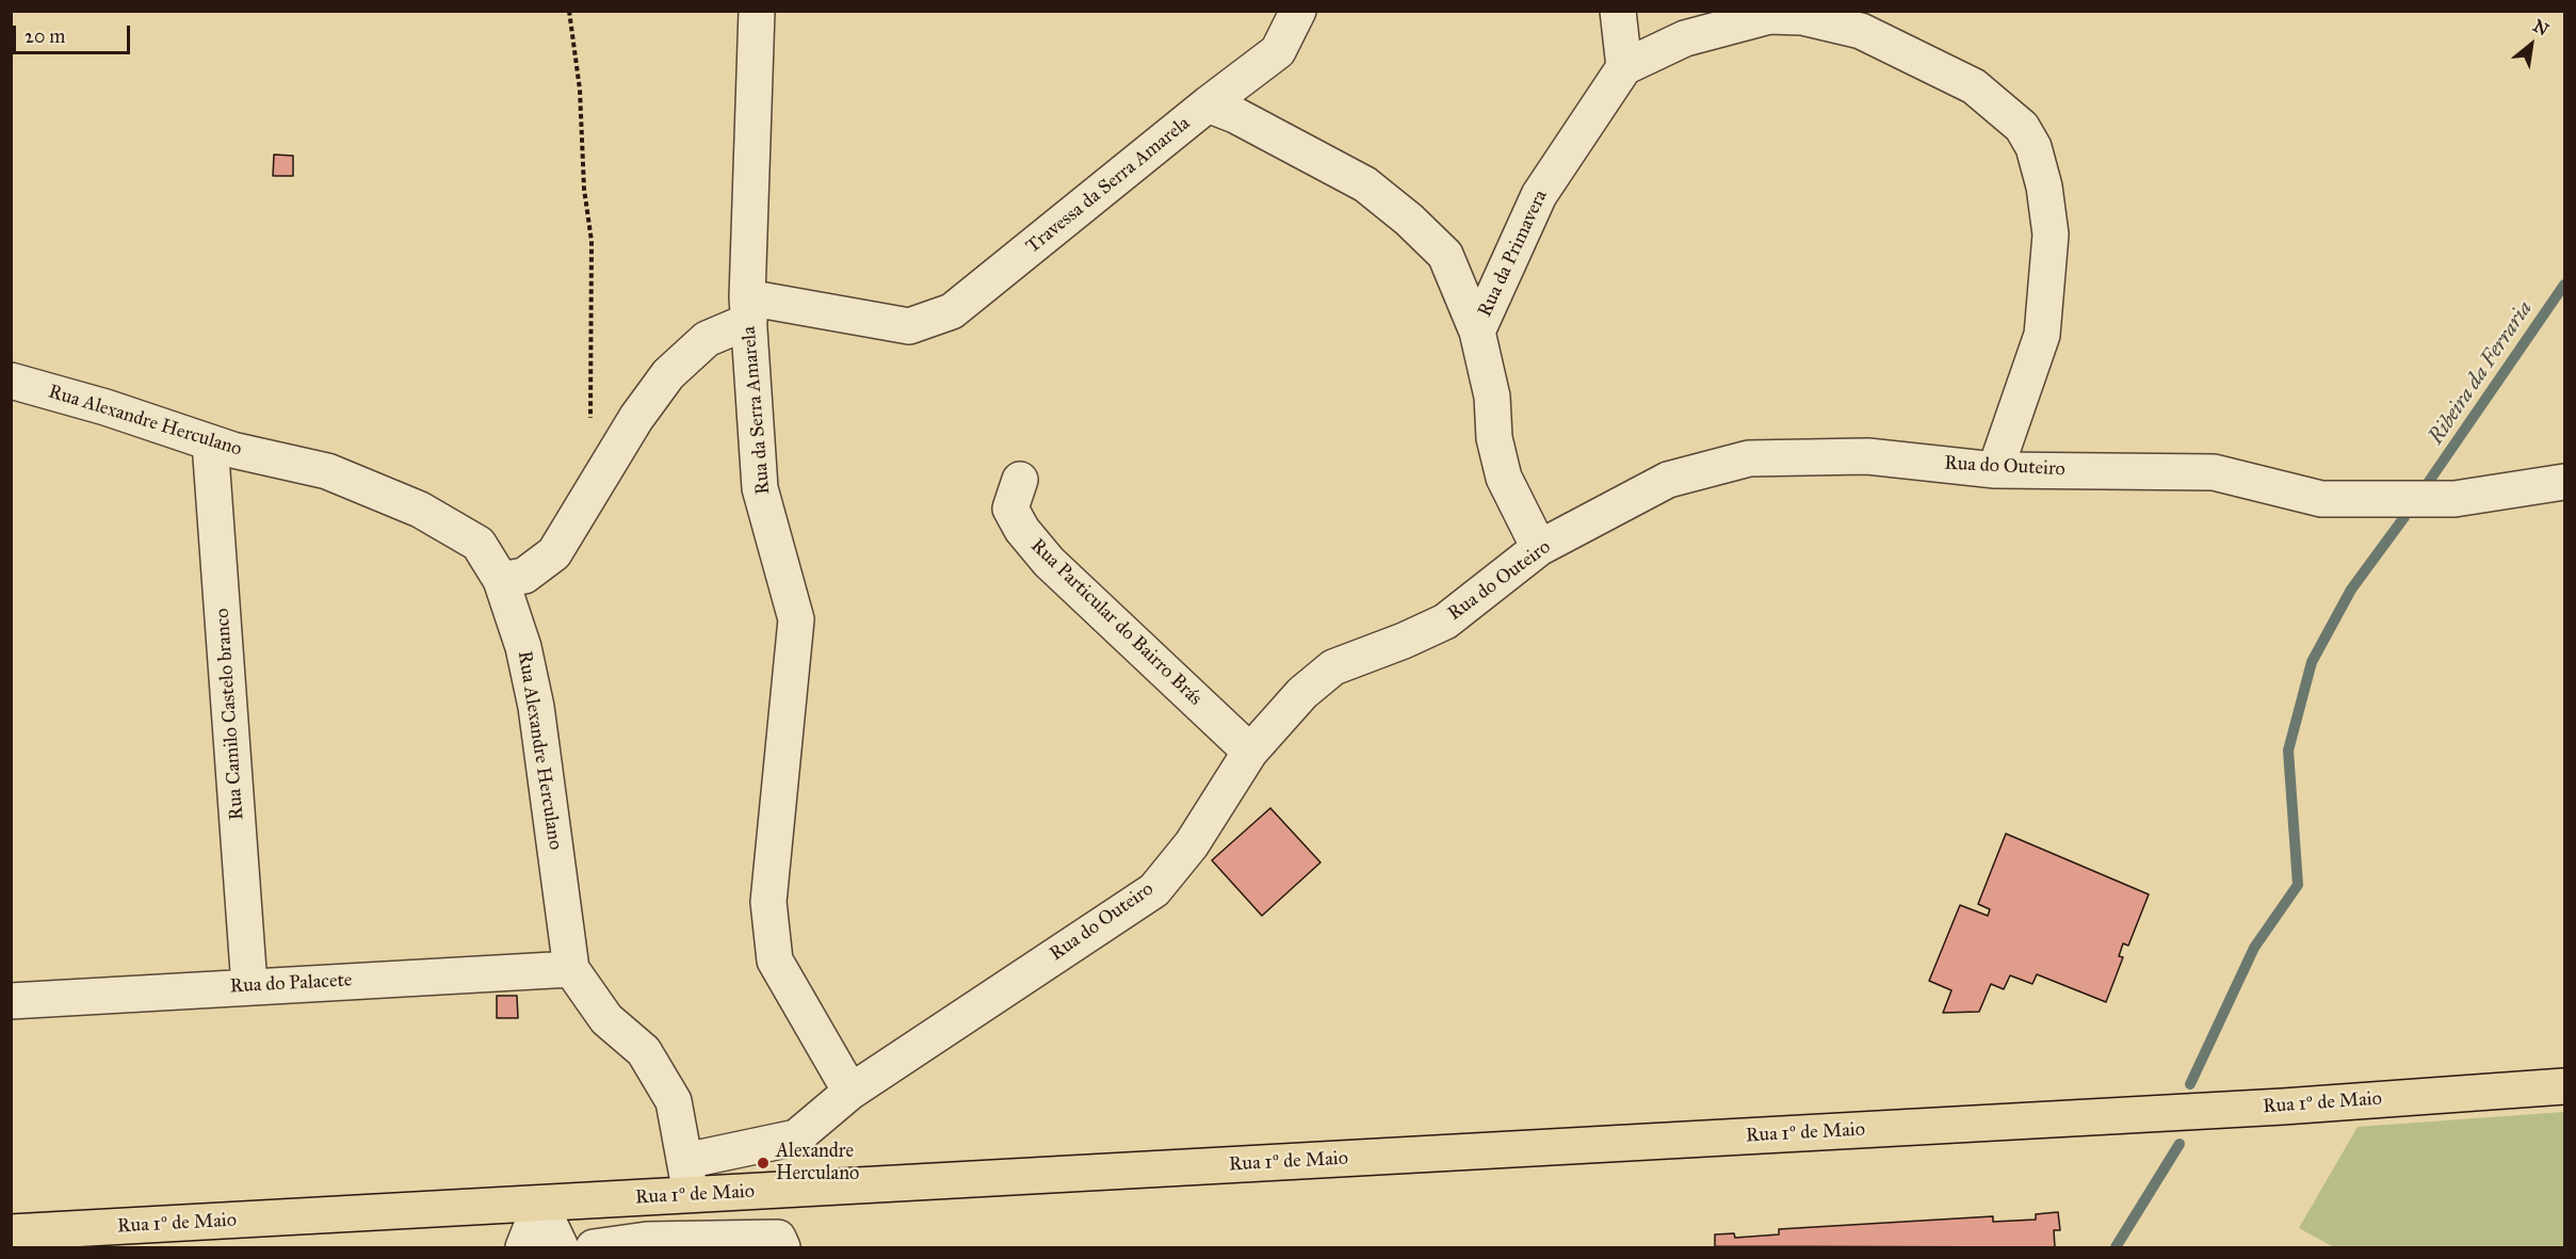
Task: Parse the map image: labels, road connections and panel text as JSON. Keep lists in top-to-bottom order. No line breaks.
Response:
{"streets":{"main road":["Rua 1º de Maio"],"street":["Travessa da Serra Amarela","Rua da Primavera","Rua da Serra Amarela","Rua Alexandre Herculano","Rua do Outeiro","Rua Particular do Bairro Brás","Rua Camilo Castelo branco","Rua do Palacete"]},"crossings":[["Travessa da Serra Amarela","Rua da Primavera"],["Travessa da Serra Amarela","Rua da Serra Amarela"],["Rua da Primavera","Rua do Outeiro"],["Rua da Serra Amarela","Rua do Outeiro"],["Rua Alexandre Herculano","Rua do Outeiro"],["Rua Alexandre Herculano","Rua Camilo Castelo branco"],["Rua Alexandre Herculano","Rua do Palacete"],["Rua Alexandre Herculano","Rua 1º de Maio"],["Rua do Outeiro","Rua Particular do Bairro Brás"],["Rua Camilo Castelo branco","Rua do Palacete"]],"water":["Ribeira da Ferraria"],"places":["Alexandre Herculano"],"scale_bar":"20 m","north":"top right"}
